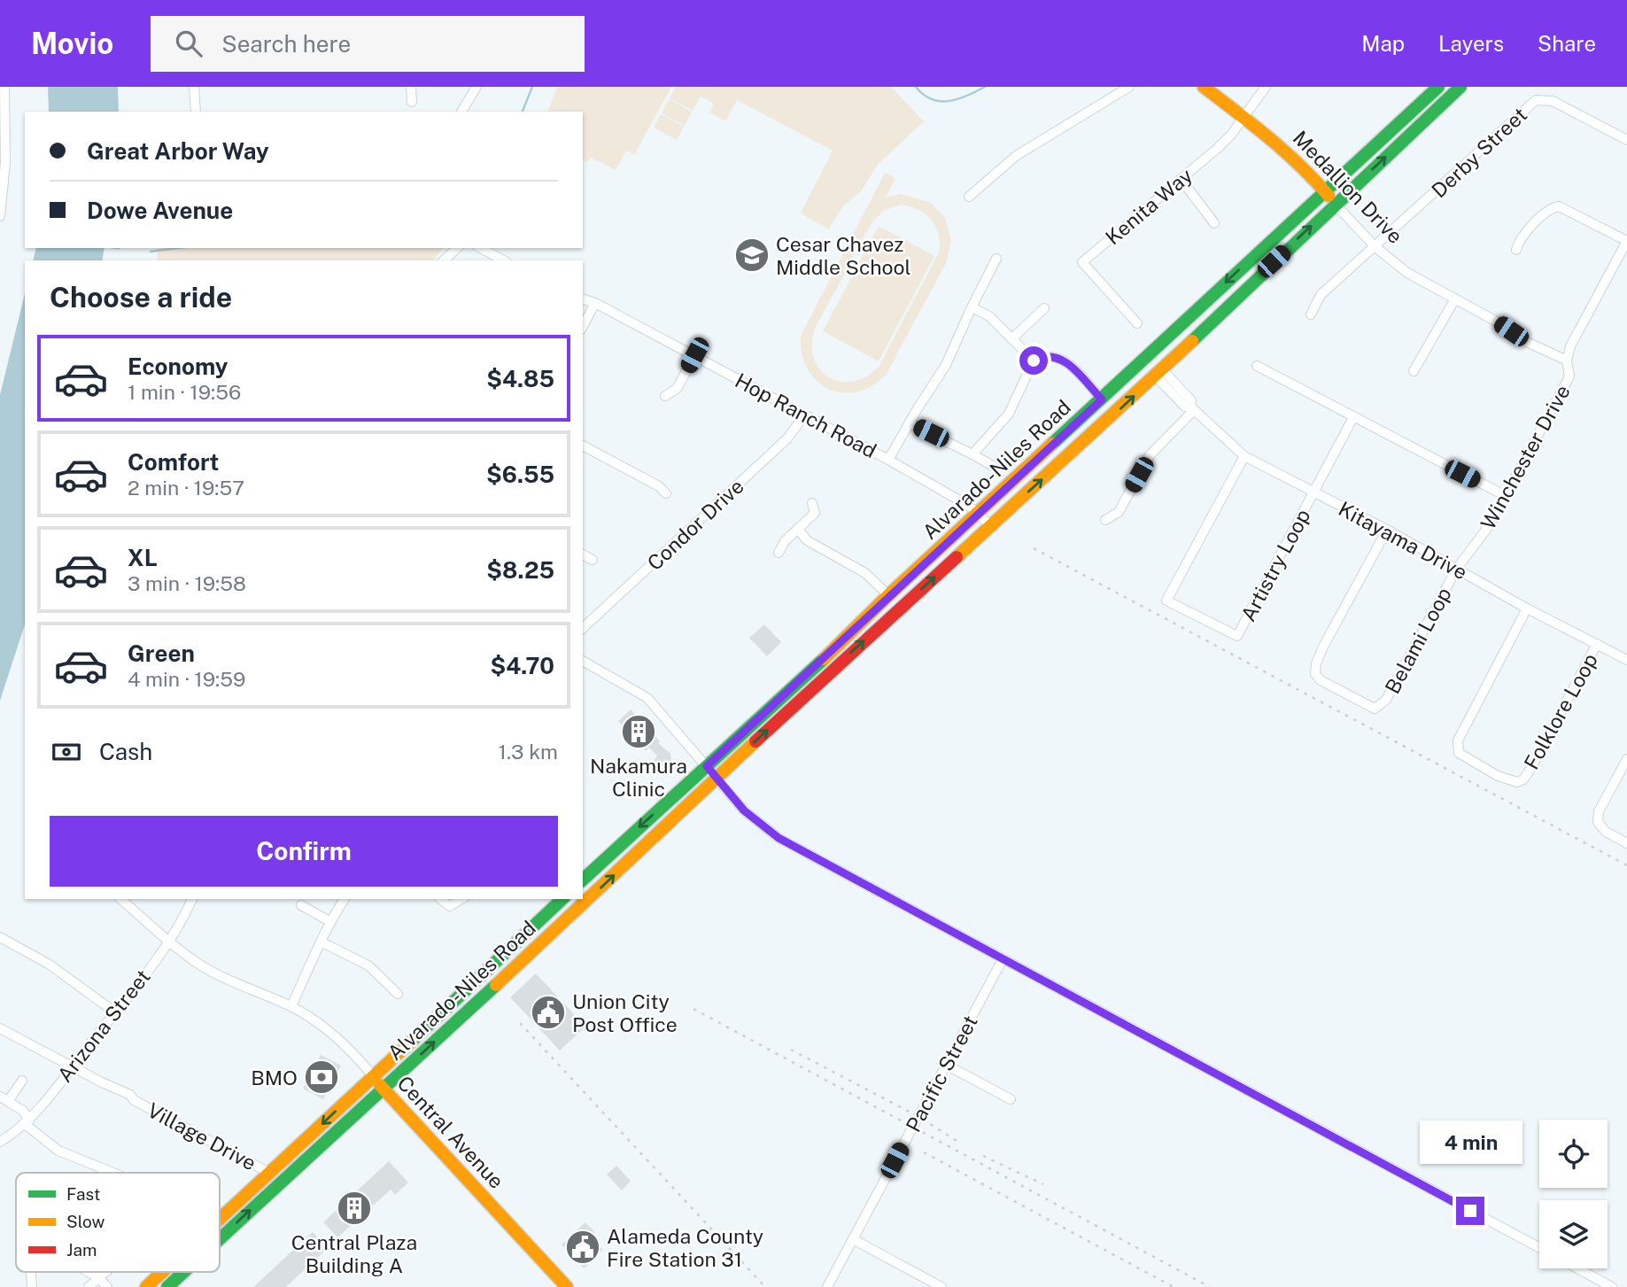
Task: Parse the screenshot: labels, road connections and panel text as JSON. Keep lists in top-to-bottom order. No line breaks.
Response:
{"streets":{"main road":["Medallion Drive","Alvarado-Niles Road","Central Avenue"],"street":["Derby Street","Kenita Way","Hop Ranch Road","Winchester Drive","Condor Drive","Kitayama Drive","Artistry Loop","Belami Loop","Folklore Loop","Arizona Street","Pacific Street","Village Drive"]},"crossings":[["Derby Street","Medallion Drive"],["Medallion Drive","Kenita Way"],["Medallion Drive","Winchester Drive"],["Medallion Drive","Alvarado-Niles Road"],["Hop Ranch Road","Alvarado-Niles Road"],["Hop Ranch Road","Condor Drive"],["Winchester Drive","Kitayama Drive"],["Winchester Drive","Belami Loop"],["Alvarado-Niles Road","Kitayama Drive"],["Alvarado-Niles Road","Central Avenue"],["Alvarado-Niles Road","Village Drive"],["Kitayama Drive","Artistry Loop"],["Kitayama Drive","Belami Loop"],["Kitayama Drive","Folklore Loop"],["Arizona Street","Central Avenue"],["Arizona Street","Village Drive"]],"places":{"school or university":["Cesar Chavez Middle School"],"building":["Nakamura Clinic","Central Plaza Building A"],"public building":["Union City Post Office","Alameda County Fire Station 31"],"bank":["BMO"]},"legend":["Fast","Slow","Jam"],"page":{"header":"Movio","search":"Search here","nav":["Map","Layers","Share"],"banner":["Great Arbor Way","Dowe Avenue"],"heading":"Choose a ride","list":[{"name":"Economy","note":"1 min · 19:56","value":"$4.85"},{"name":"Comfort","note":"2 min · 19:57","value":"$6.55"},{"name":"XL","note":"3 min · 19:58","value":"$8.25"},{"name":"Green","note":"4 min · 19:59","value":"$4.70"}],"pay":["Cash","1.3 km"],"buttons":"Confirm","bubble":"4 min"}}
